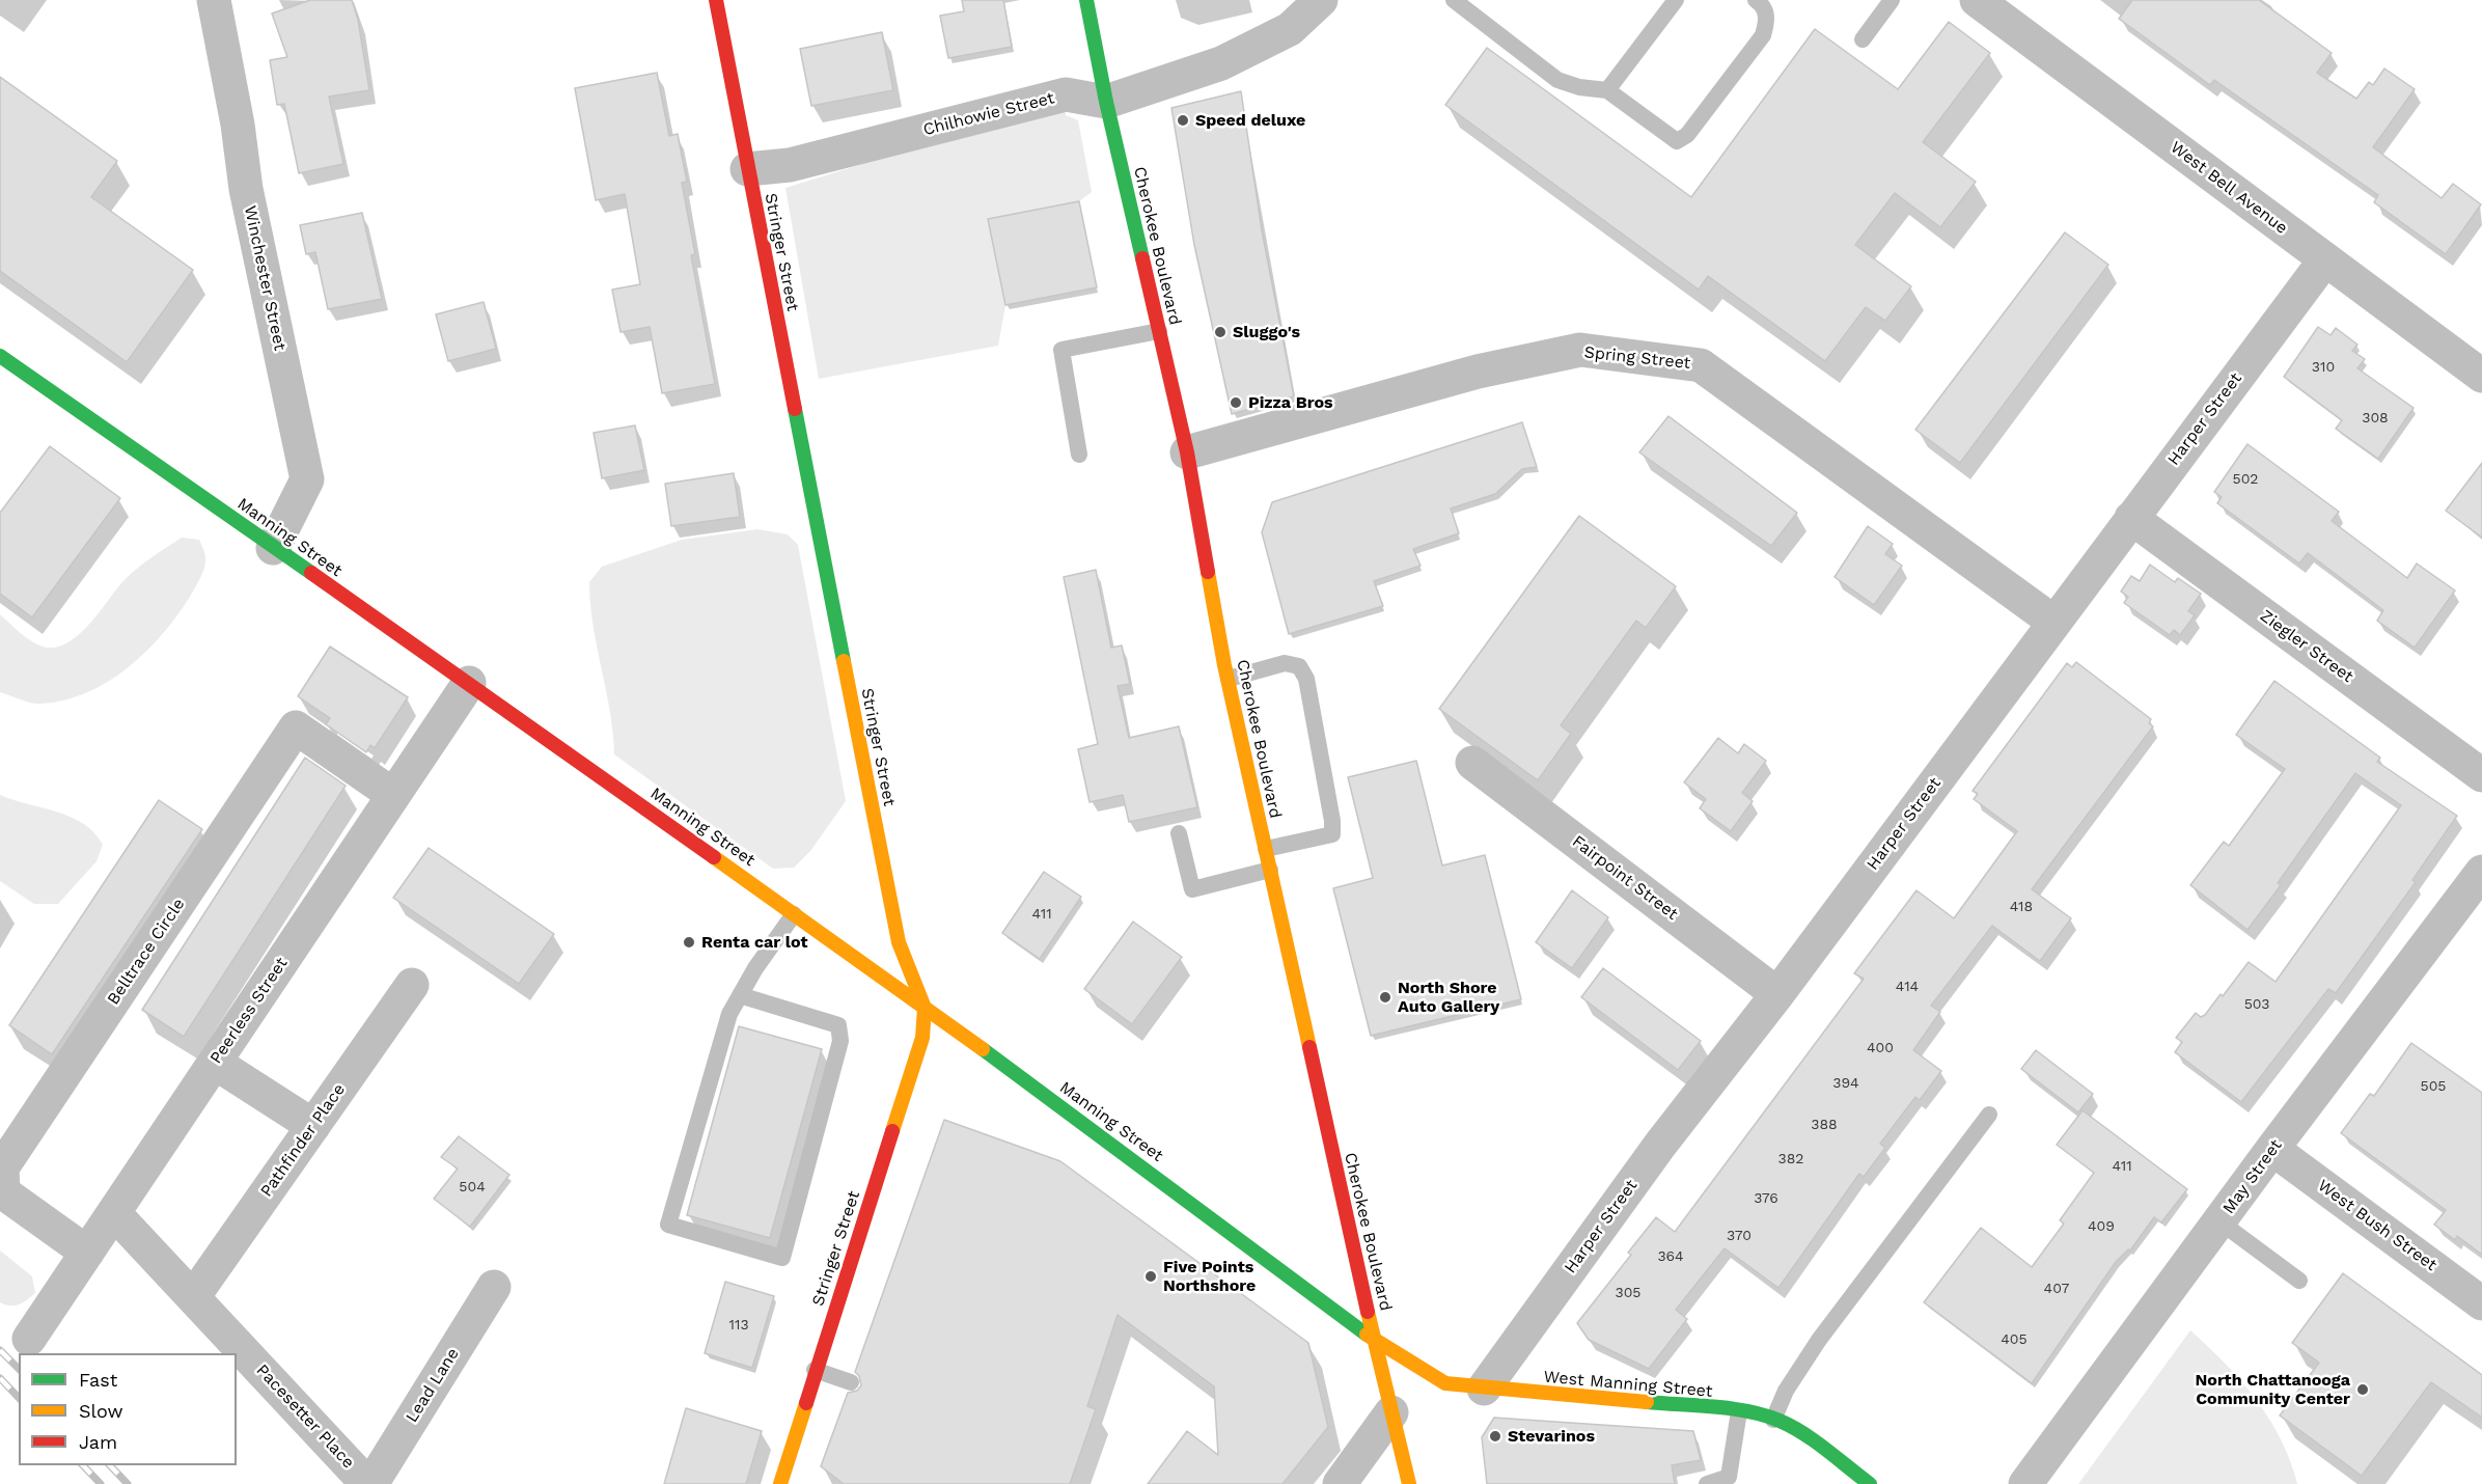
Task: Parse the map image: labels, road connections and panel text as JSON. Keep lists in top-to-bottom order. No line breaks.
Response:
{"streets":{"street":["Chilhowie Street","West Bell Avenue","Cherokee Boulevard","Stringer Street","Winchester Street","Spring Street","Harper Street","Manning Street","Ziegler Street","Fairpoint Street","Belltrace Circle","Peerless Street","Pathfinder Place","May Street","West Bush Street","West Manning Street","Lead Lane","Pacesetter Place"]},"crossings":[["Chilhowie Street","Cherokee Boulevard"],["Chilhowie Street","Stringer Street"],["West Bell Avenue","Harper Street"],["Cherokee Boulevard","Spring Street"],["Cherokee Boulevard","Manning Street"],["Cherokee Boulevard","West Manning Street"],["Stringer Street","Manning Street"],["Winchester Street","Manning Street"],["Spring Street","Harper Street"],["Harper Street","Ziegler Street"],["Harper Street","Fairpoint Street"],["Harper Street","West Manning Street"],["Manning Street","Peerless Street"],["Manning Street","West Manning Street"],["Belltrace Circle","Peerless Street"],["Peerless Street","Pacesetter Place"],["Pathfinder Place","Pacesetter Place"],["May Street","West Bush Street"],["Lead Lane","Pacesetter Place"]],"places":["Speed deluxe","Sluggo's","Pizza Bros","Renta car lot","North Shore Auto Gallery","Five Points Northshore","North Chattanooga Community Center","Stevarinos"],"house_numbers":["310","308","502","418","411","414","503","400","394","505","388","382","411","504","376","409","370","364","407","305","113","405"],"legend":["Fast","Slow","Jam"]}
